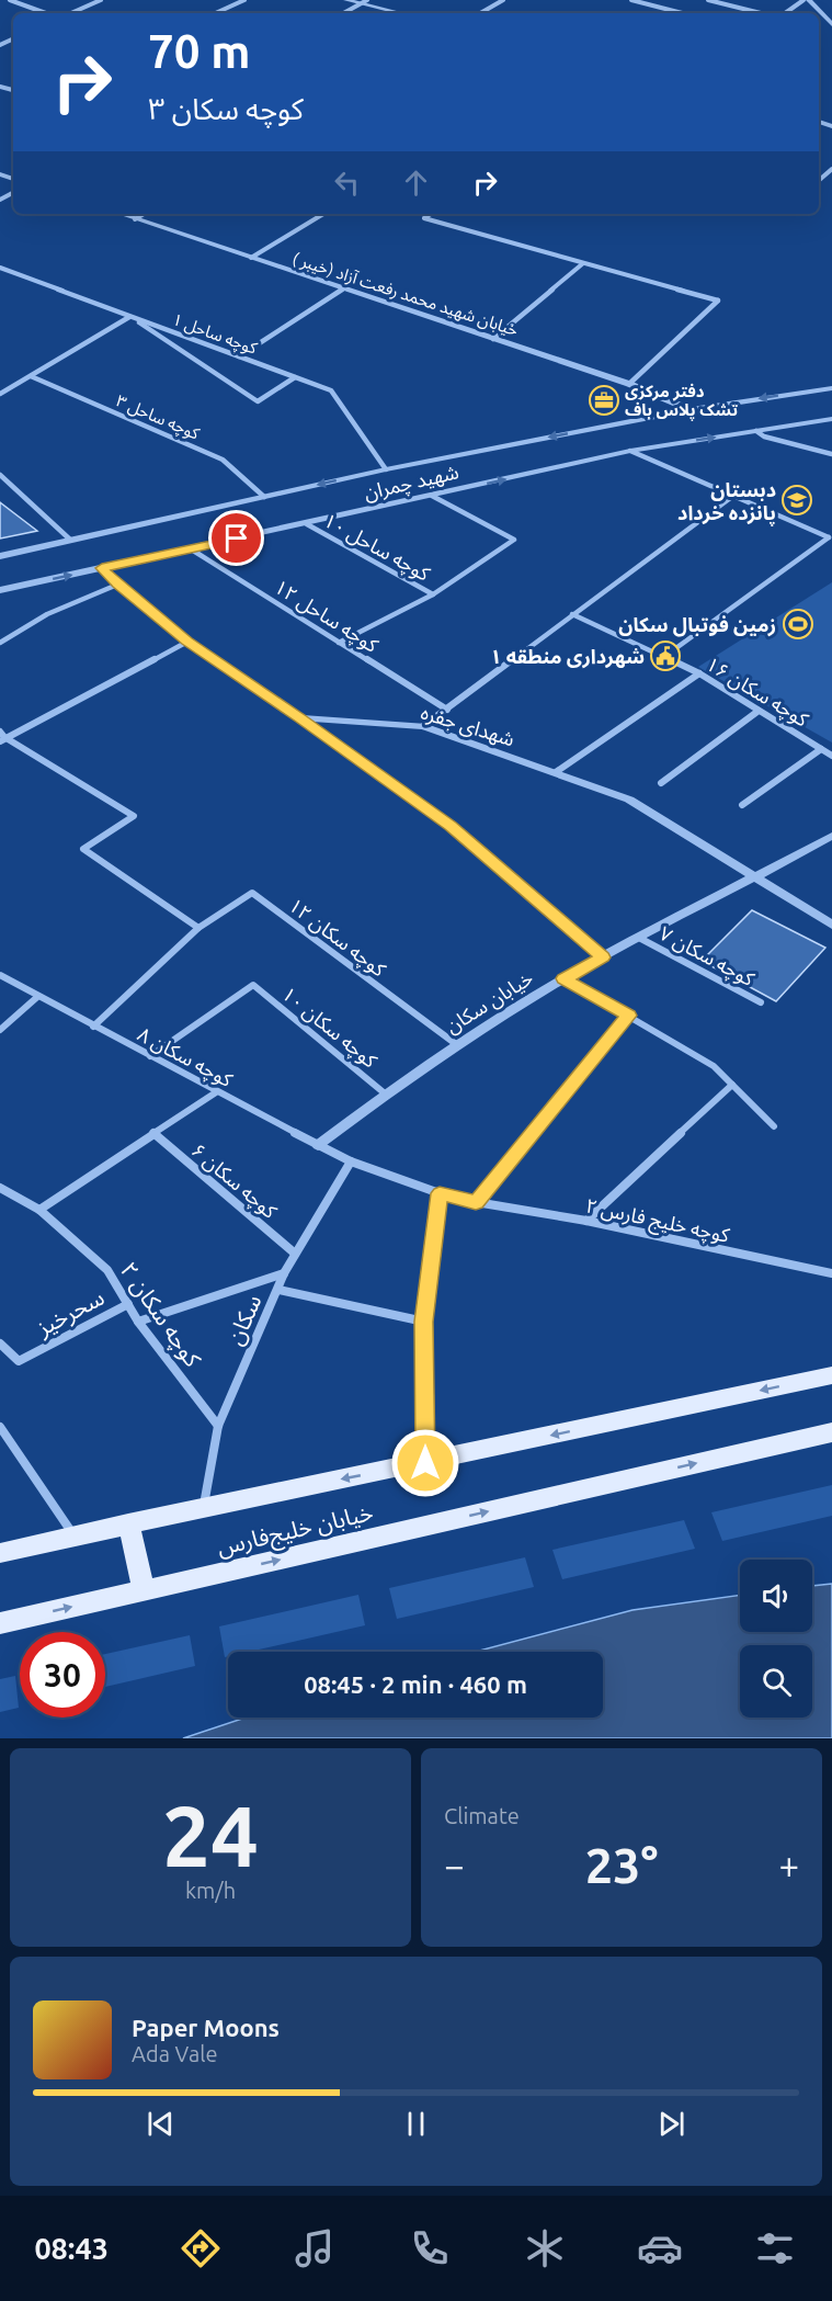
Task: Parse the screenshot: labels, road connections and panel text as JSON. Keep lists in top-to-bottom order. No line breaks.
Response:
{"streets":{"main road":["خیابان خلیج‌فارس"],"street":["( خیبر) خیابان شهید محمد رفعت آزاد","کوچه ساحل ۱","کوچه ساحل ۳","شهید چمران","کوچه ساحل ۱۰","کوچه ساحل ۱۲","کوچه سکان ۱۶","شهدای جفره","کوچه سکان ۱۲","کوچه سکان ۷","خیابان سکان","کوچه سکان ۱۰","کوچه سکان ۸","کوچه سکان ۶","کوچه خلیج فارس ۲","سحرخیز","کوچه سکان ۲","سکان"]},"crossings":[["( خیبر) خیابان شهید محمد رفعت آزاد","شهید چمران"],["کوچه ساحل ۱","شهید چمران"],["کوچه ساحل ۳","شهید چمران"],["شهید چمران","کوچه ساحل ۱۰"],["شهید چمران","کوچه ساحل ۱۲"],["شهدای جفره","خیابان سکان"],["کوچه سکان ۱۲","خیابان سکان"],["کوچه سکان ۷","خیابان سکان"],["خیابان سکان","کوچه سکان ۱۰"],["خیابان سکان","کوچه سکان ۸"],["کوچه سکان ۱۰","کوچه سکان ۸"],["کوچه سکان ۸","کوچه خلیج فارس ۲"],["کوچه سکان ۸","سکان"],["کوچه سکان ۶","سکان"],["سحرخیز","کوچه سکان ۲"],["کوچه سکان ۲","سکان"],["سکان","خیابان خلیج‌فارس"]],"places":{"office":["دفتر مرکزی تشک پلاس باف"],"school or university":["دبستان پانزده خرداد"],"sports":["زمین فوتبال سکان"],"public building":["شهرداری منطقه ١"]},"page":{"turn":["70 m","کوچه سکان ۳"],"limit":"30","trip":"08:45 · 2 min · 460 m","tile":[["24","km/h"],"Climate"],"heat":["−","23°","+"],"song":["Paper Moons","Ada Vale"],"tabs":"08:43"}}
